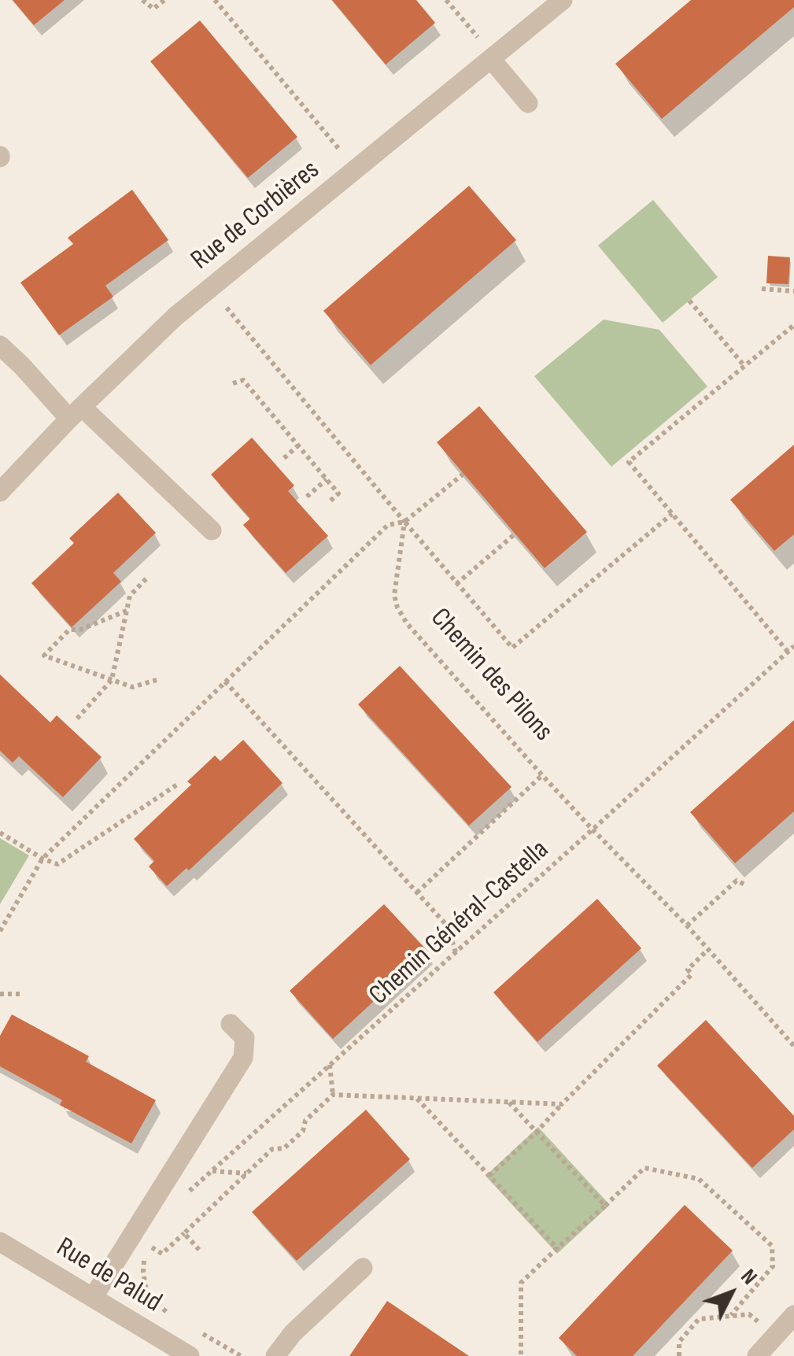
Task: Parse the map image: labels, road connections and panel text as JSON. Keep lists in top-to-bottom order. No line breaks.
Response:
{"streets":{"street":["Rue de Corbières","Rue de Palud"],"path":["Chemin des Pilons","Chemin Général-Castella"]},"crossings":[["Chemin des Pilons","Chemin Général-Castella"]],"north":"top right"}
